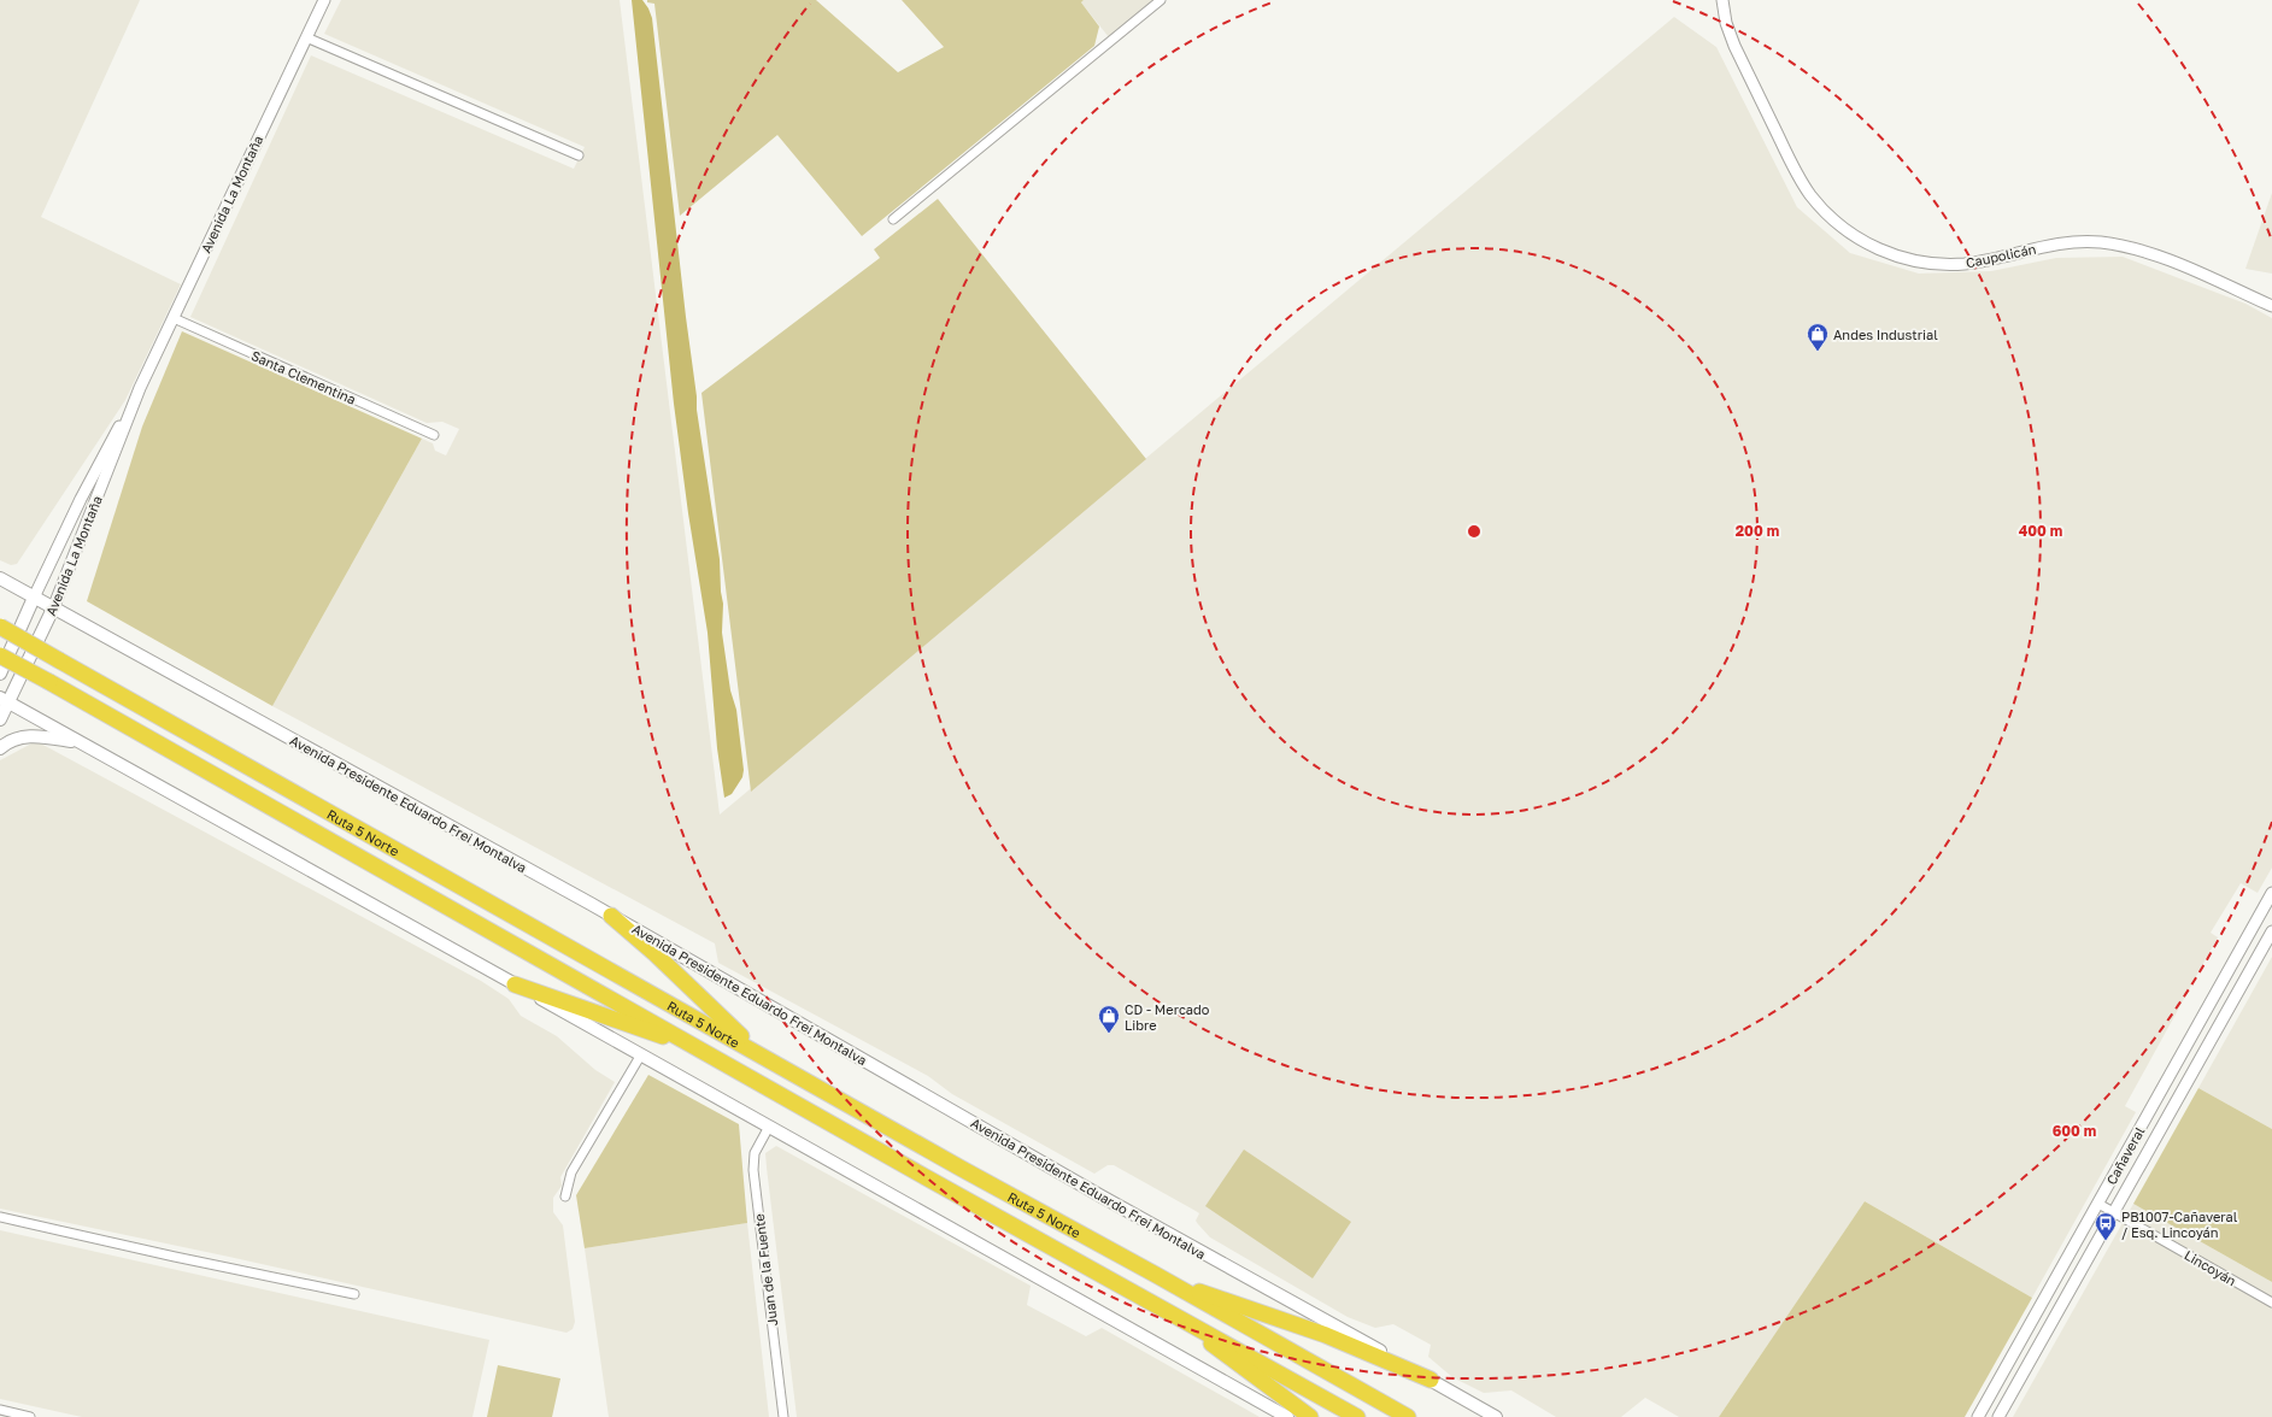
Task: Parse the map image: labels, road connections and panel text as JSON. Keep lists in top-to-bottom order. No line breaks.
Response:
{"streets":{"highway":["Ruta 5 Norte"],"main road":["Avenida La Montaña","Avenida Presidente Eduardo Frei Montalva"],"street":["Caupolicán","Santa Clementina","Cañaveral","Lincoyán","Juan de la Fuente"]},"crossings":[["Avenida La Montaña","Santa Clementina"],["Avenida La Montaña","Avenida Presidente Eduardo Frei Montalva"],["Cañaveral","Lincoyán"]],"places":{"shop":["Andes Industrial","CD - Mercado Libre"],"bus stop":["PB1007-Cañaveral / Esq. Lincoyán"]},"rings":["200 m","400 m","600 m"]}
